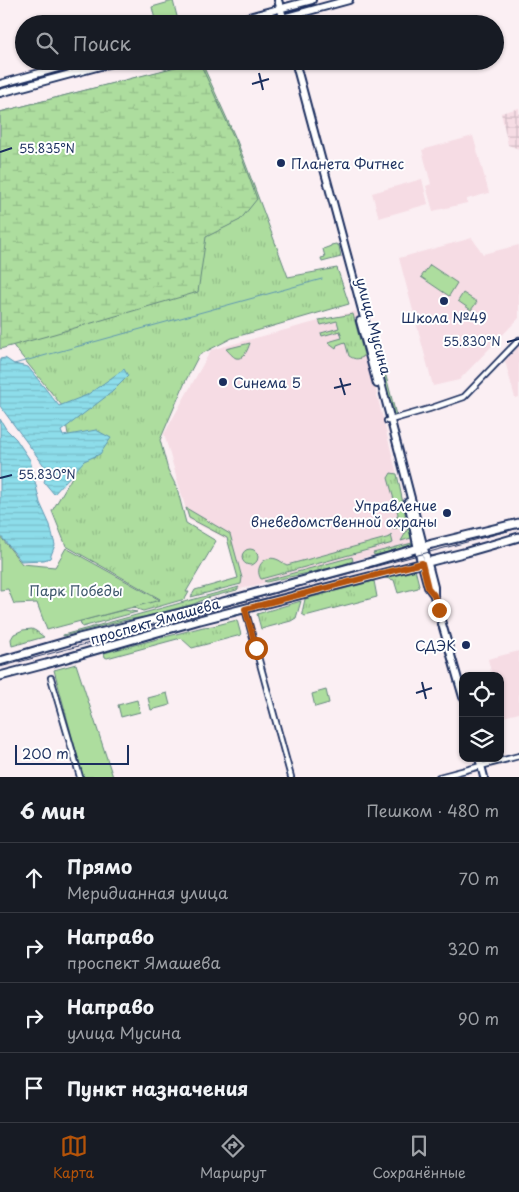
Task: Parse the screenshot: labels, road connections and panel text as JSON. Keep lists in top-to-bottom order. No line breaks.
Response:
{"streets":{"main road":["проспект Ямашева"],"street":["улица Мусина"]},"crossings":[["улица Мусина","проспект Ямашева"]],"parks":["Парк Победы"],"places":["Планета Фитнес","Школа №49","Синема 5","Управление вневедомственной охраны","СДЭК"],"scale_bar":"200 m","page":{"search":"Поиск","scale":"200 m","heading":["6 мин","Пешком · 480 m"],"list":[["Прямо","Меридианная улица","70 m"],["Направо","проспект Ямашева","320 m"],["Направо","улица Мусина","90 m"],"Пункт назначения"],"nav":["Карта","Маршрут","Сохранённые"]},"coordinates":["55.835°N","55.830°N"]}
